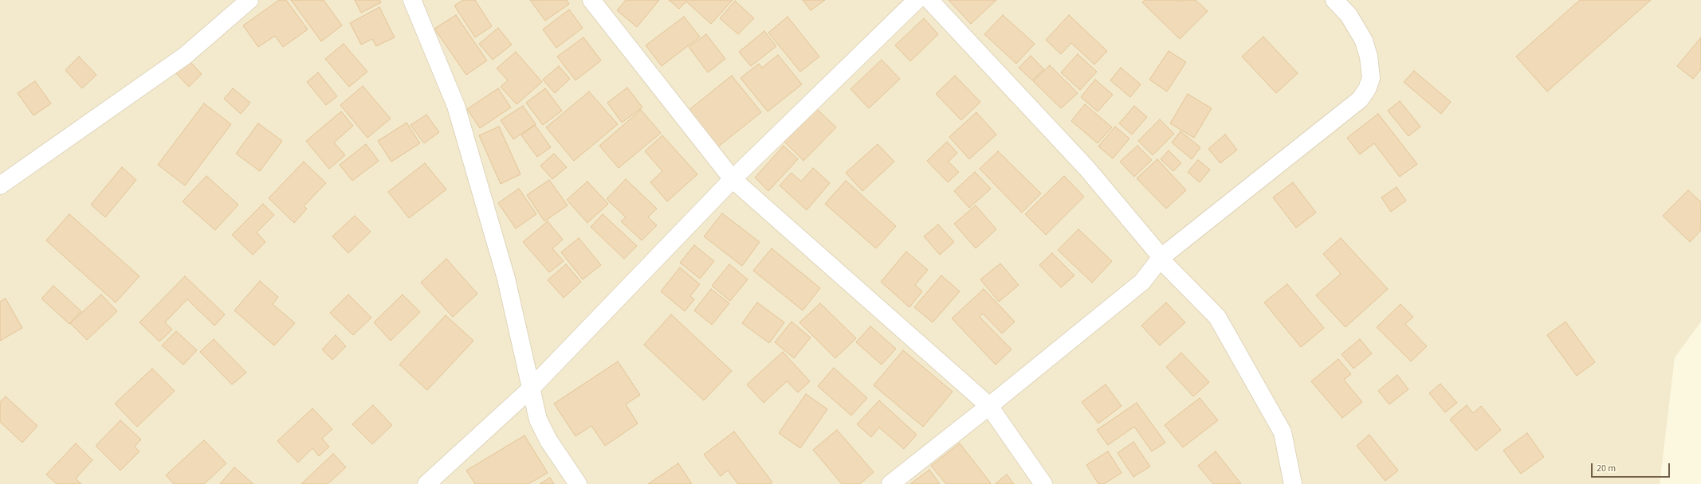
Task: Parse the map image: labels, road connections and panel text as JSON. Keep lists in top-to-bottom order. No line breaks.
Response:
{"scale_bar":"20 m"}
